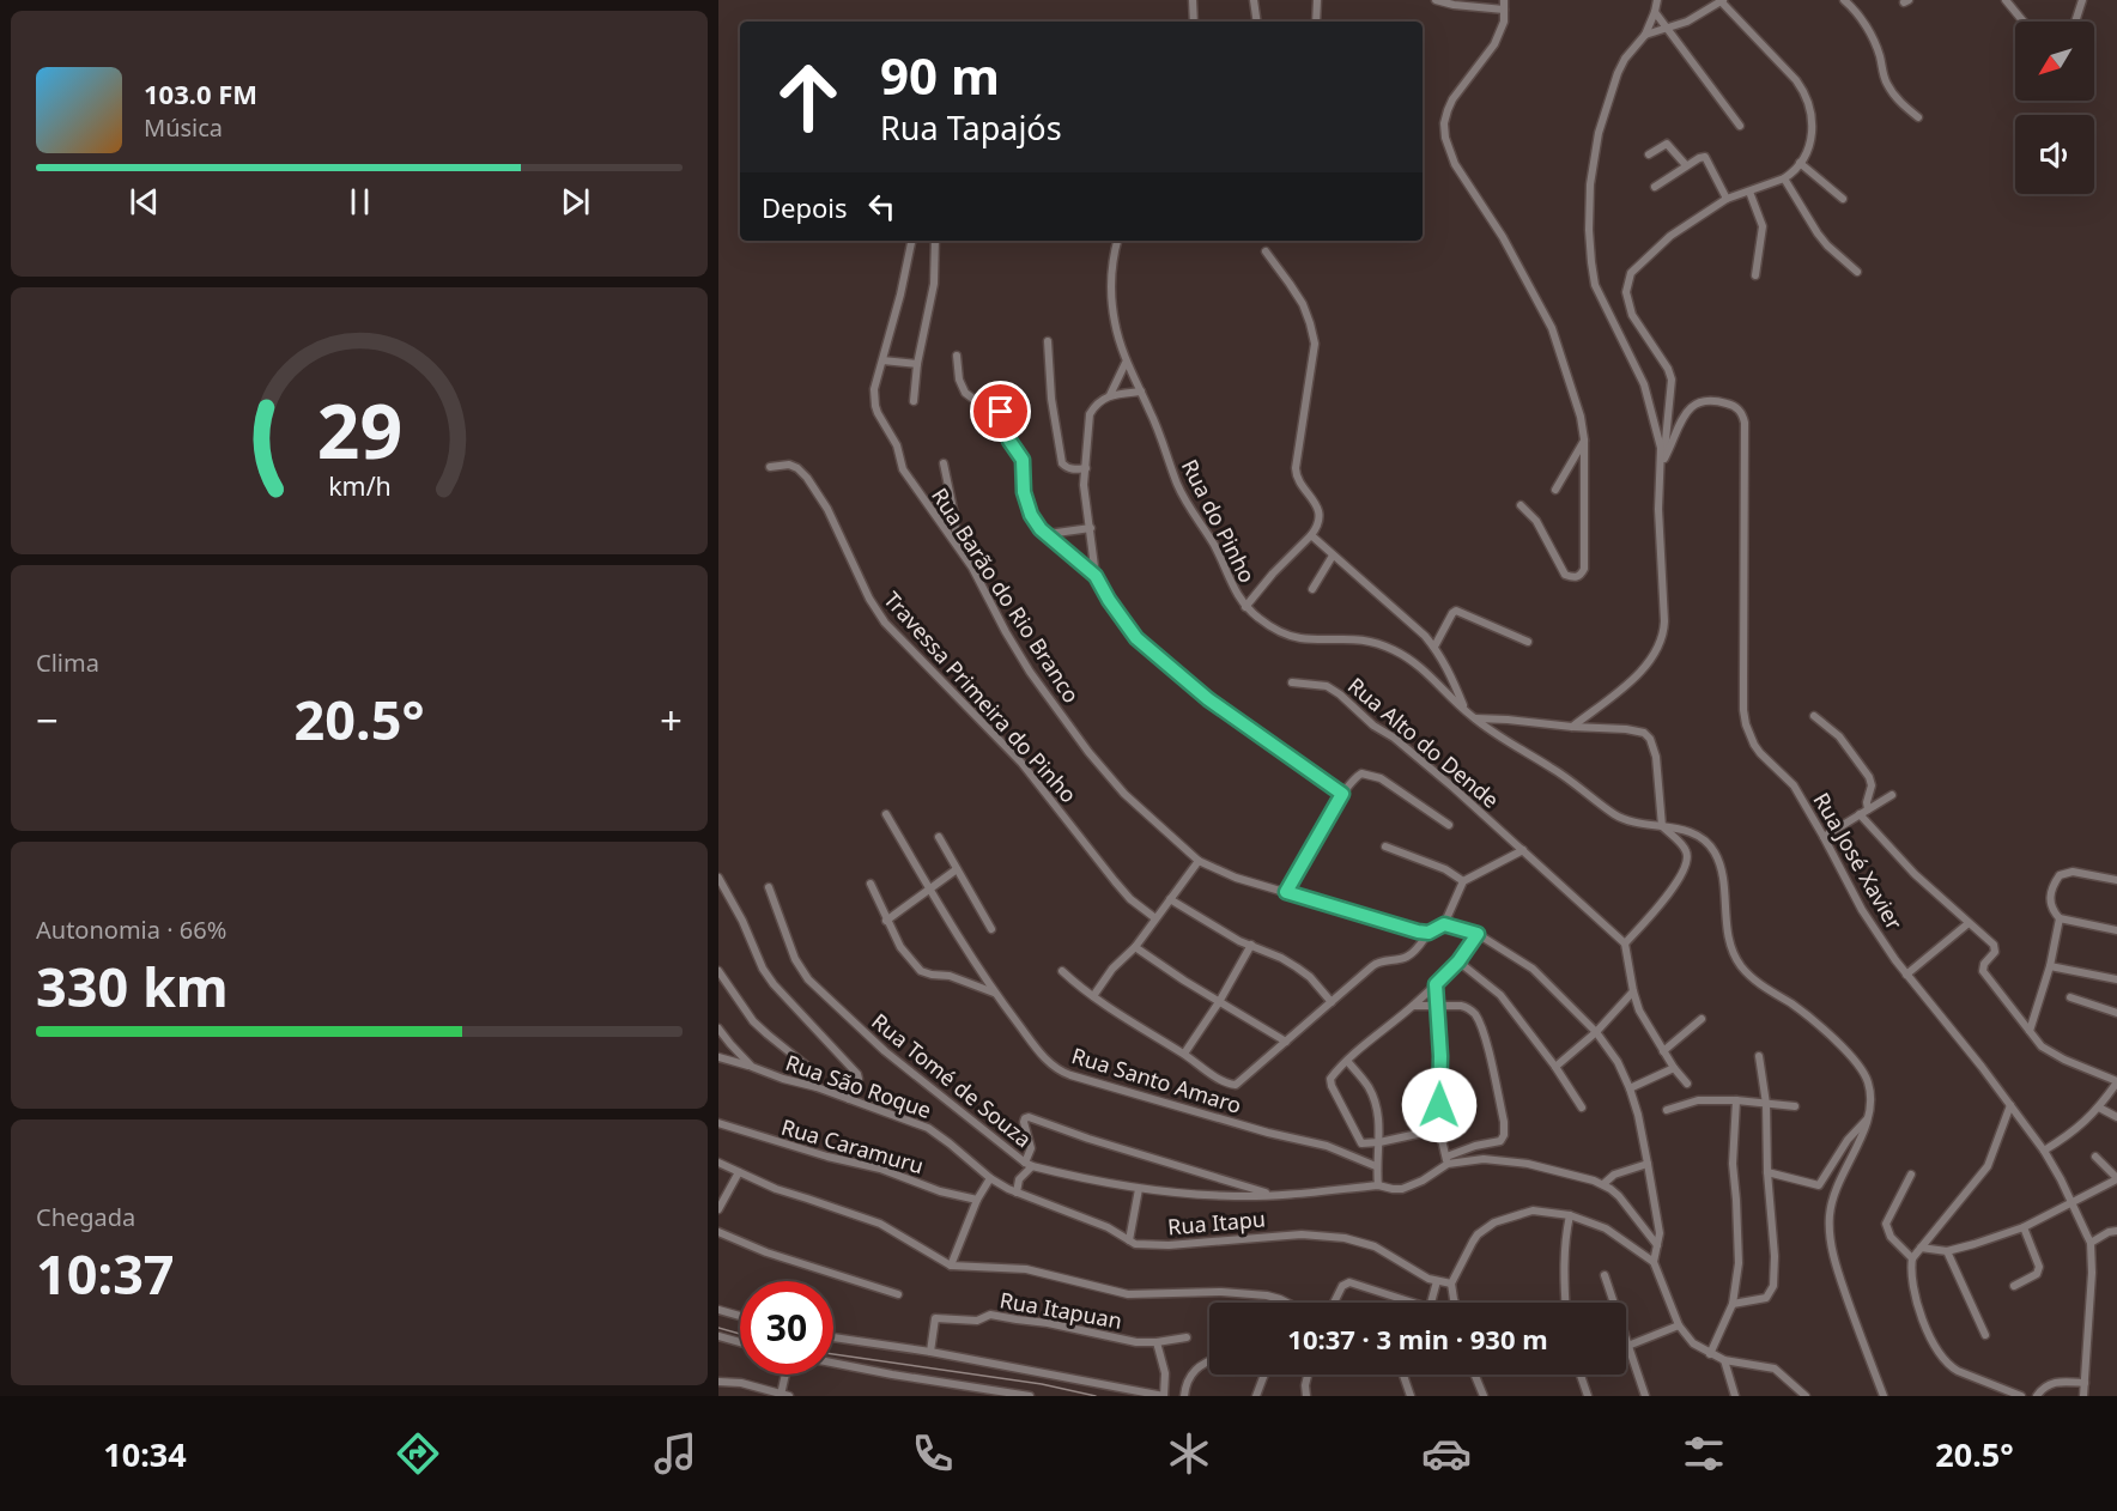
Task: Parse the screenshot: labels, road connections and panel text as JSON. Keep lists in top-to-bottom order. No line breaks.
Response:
{"streets":{"street":["Rua do Pinho","Rua Barão do Rio Branco","Travessa Primeira do Pinho","Rua Alto do Dende","Rua José Xavier","Rua Tomé de Souza","Rua Santo Amaro","Rua São Roque","Rua Caramuru","Rua Itapu","Rua Itapuan"]},"crossings":[["Rua São Roque","Rua Itapu"]],"north":"bottom left","page":{"turn":["90 m","Rua Tapajós"],"song":["103.0 FM","Música"],"then":"Depois","tile":["Clima",["Autonomia · 66%","330 km"],["Chegada","10:37"]],"heat":["−","20.5°","+"],"limit":"30","trip":"10:37 · 3 min · 930 m","tabs":["10:34","20.5°"],"gauge":["29","km/h"]}}
